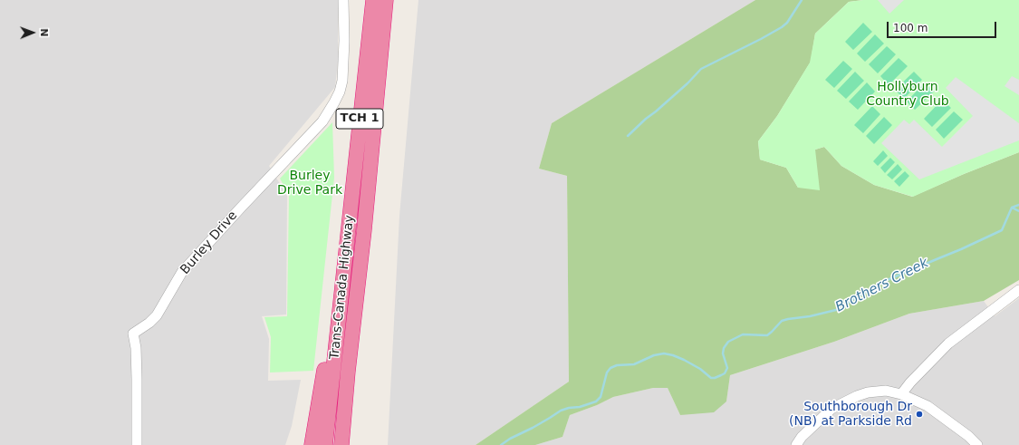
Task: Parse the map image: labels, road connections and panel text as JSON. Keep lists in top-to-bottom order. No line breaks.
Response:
{"streets":{"highway":["TCH 1","Trans-Canada Highway"],"street":["Burley Drive"]},"water":["Brothers Creek"],"parks":["Hollyburn Country Club","Burley Drive Park"],"places":["Southborough Dr (NB) at Parkside Rd"],"scale_bar":"100 m","north":"right"}
